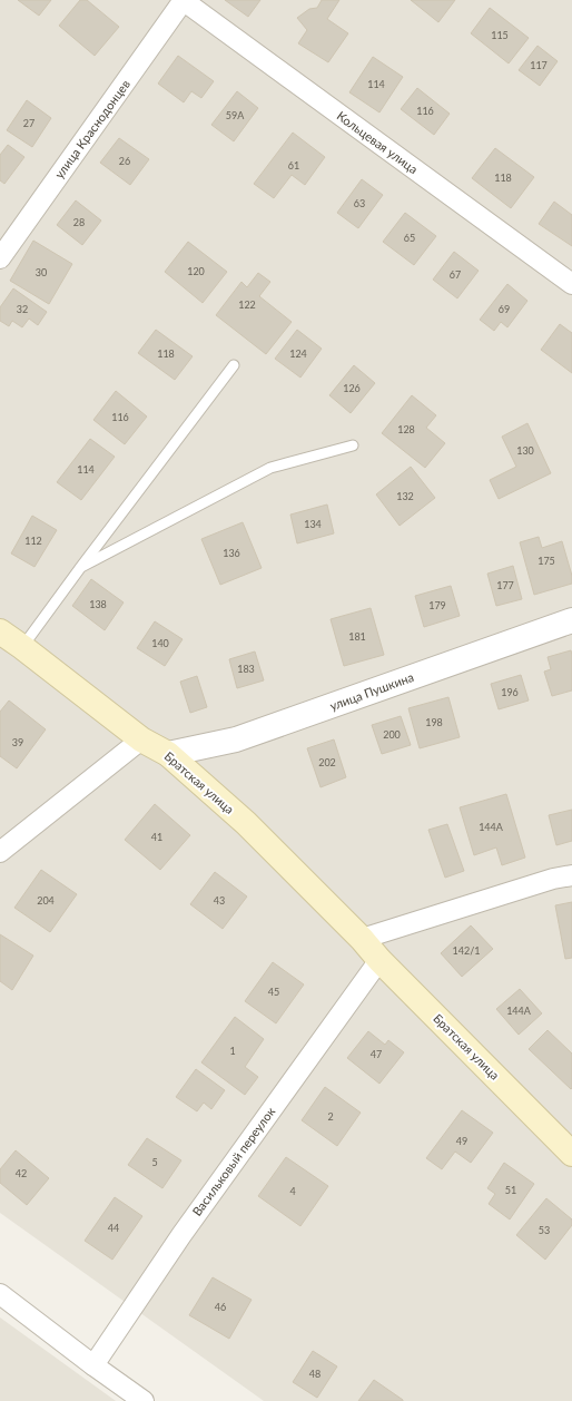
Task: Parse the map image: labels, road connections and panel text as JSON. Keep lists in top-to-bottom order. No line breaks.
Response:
{"streets":{"main road":["Братская улица"],"street":["улица Краснодонцев","Кольцевая улица","улица Пушкина","Васильковый переулок"]},"crossings":[["улица Краснодонцев","Кольцевая улица"],["улица Пушкина","Братская улица"],["Братская улица","Васильковый переулок"]],"house_numbers":["115","117","114","116","59А","27","26","61","118","63","28","65","120","30","67","122","32","69","118","124","126","116","128","130","114","132","134","112","136","175","177","138","179","181","140","183","196","198","200","39","202","144А","41","204","43","142/1","45","144А","1","47","2","49","5","42","51","4","44","53","46","48"]}
